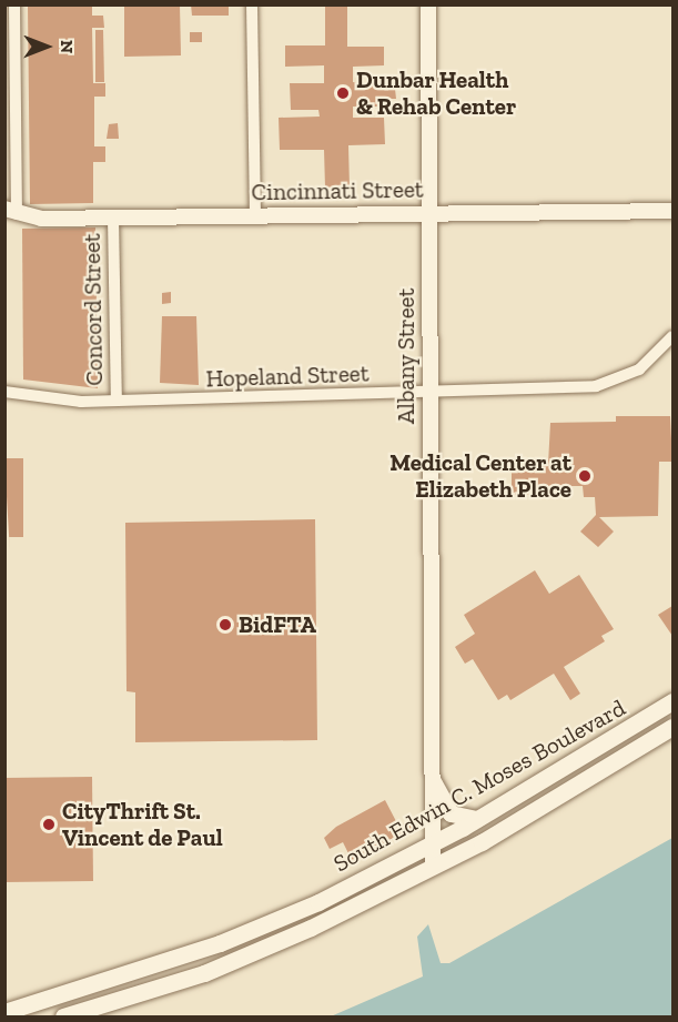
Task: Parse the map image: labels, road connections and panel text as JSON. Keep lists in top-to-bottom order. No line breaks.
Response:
{"streets":{"main road":["South Edwin C. Moses Boulevard"],"street":["Cincinnati Street","Concord Street","Albany Street","Hopeland Street"]},"crossings":[["Cincinnati Street","Concord Street"],["Cincinnati Street","Albany Street"],["Concord Street","Hopeland Street"],["Albany Street","Hopeland Street"],["Albany Street","South Edwin C. Moses Boulevard"]],"places":["Dunbar Health & Rehab Center","Medical Center at Elizabeth Place","BidFTA","CityThrift St. Vincent de Paul"],"north":"right"}
